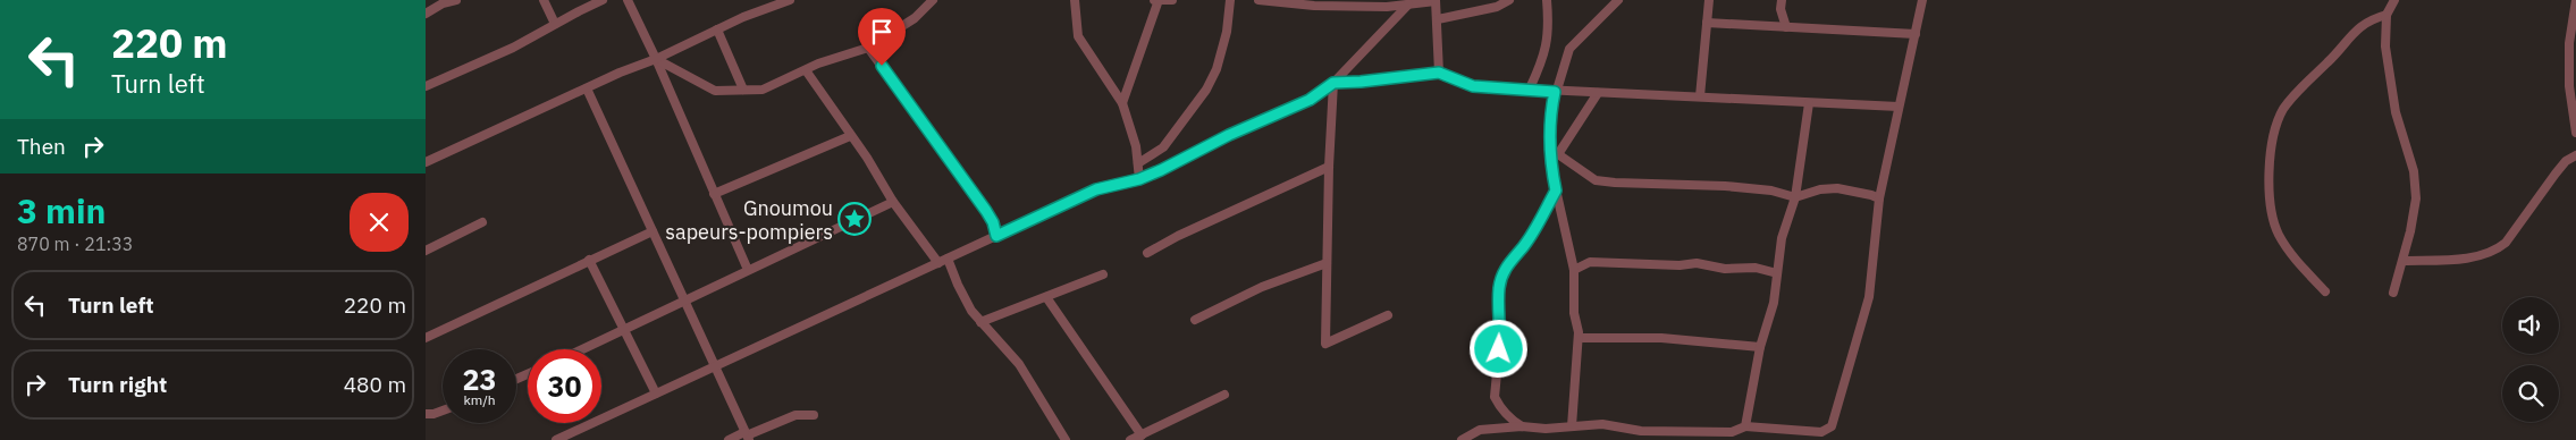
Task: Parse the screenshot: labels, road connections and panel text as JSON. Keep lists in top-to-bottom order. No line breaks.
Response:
{"places":{"place":["Gnoumou sapeurs-pompiers"]},"page":{"turn":["220 m","Turn left"],"then":"Then","heading":["3 min","870 m · 21:33"],"list":[{"name":"Turn left","value":"220 m"},{"name":"Turn right","value":"480 m"}],"speed":"23 km/h","limit":"30"}}
